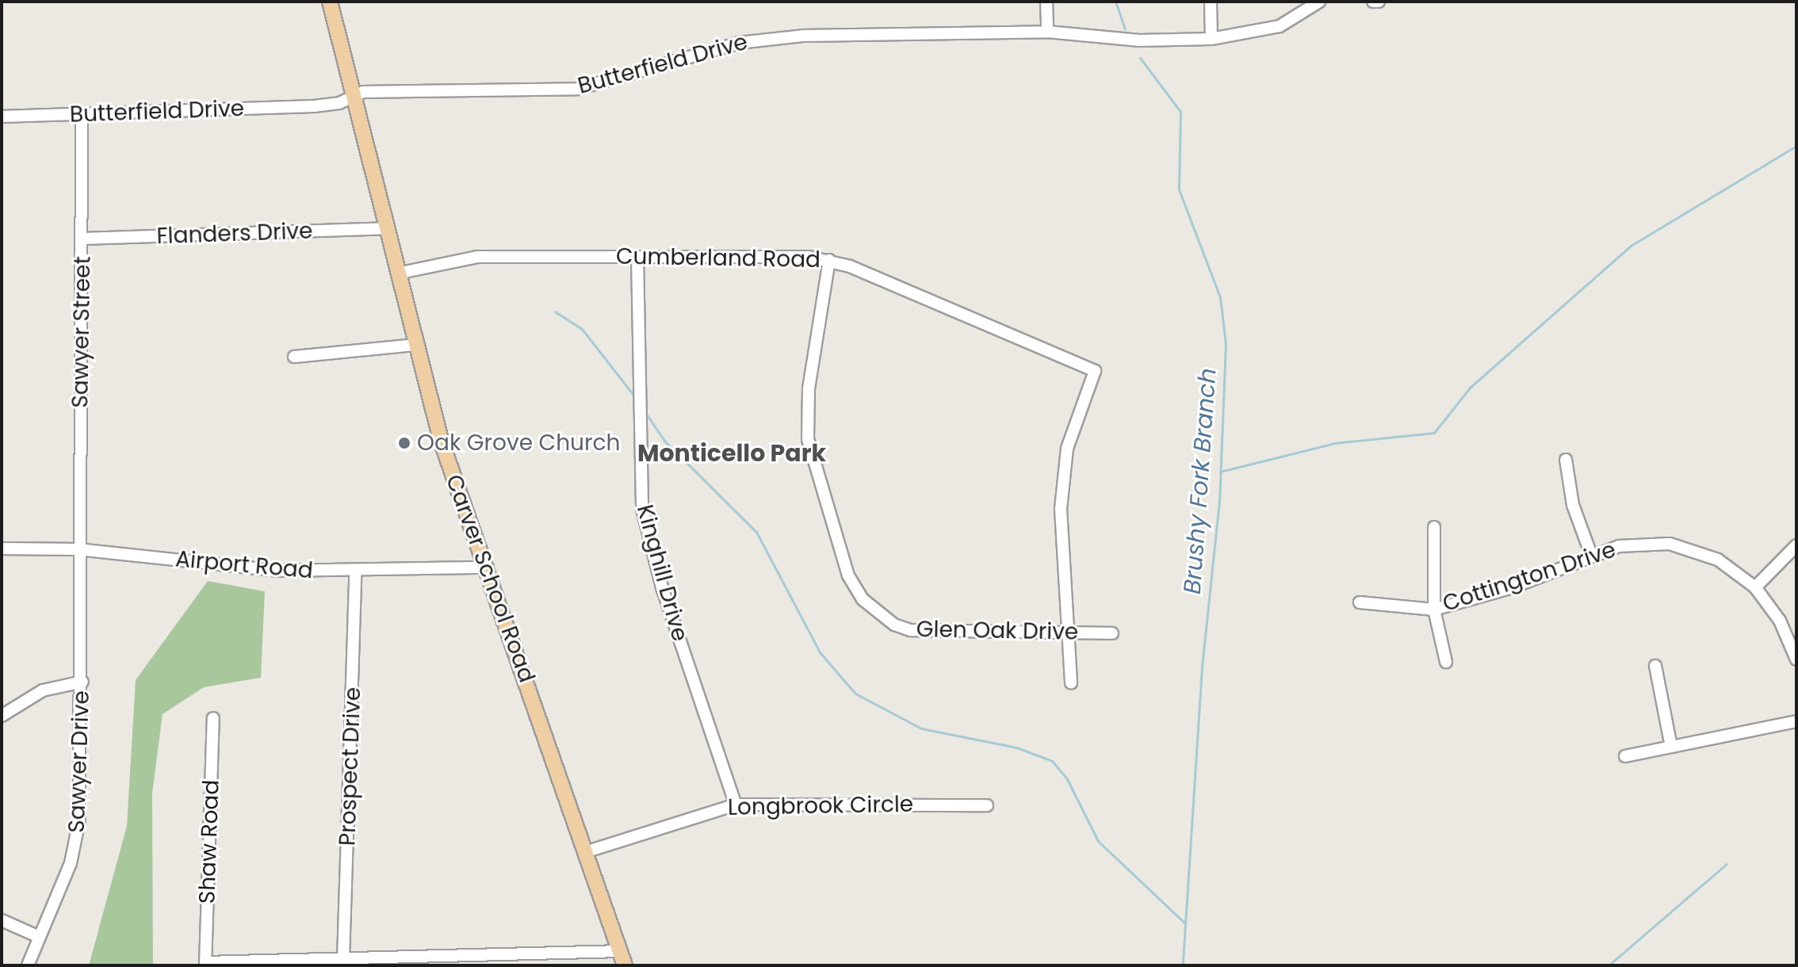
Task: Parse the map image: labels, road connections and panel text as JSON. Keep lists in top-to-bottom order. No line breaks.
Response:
{"streets":{"main road":["Carver School Road"],"street":["Butterfield Drive","Flanders Drive","Cumberland Road","Sawyer Street","Airport Road","Kinghill Drive","Cottington Drive","Glen Oak Drive","Sawyer Drive","Prospect Drive","Longbrook Circle","Shaw Road"]},"crossings":[["Butterfield Drive","Sawyer Street"],["Butterfield Drive","Carver School Road"],["Flanders Drive","Sawyer Street"],["Flanders Drive","Carver School Road"],["Cumberland Road","Kinghill Drive"],["Cumberland Road","Carver School Road"],["Cumberland Road","Glen Oak Drive"],["Sawyer Street","Airport Road"],["Sawyer Street","Sawyer Drive"],["Airport Road","Carver School Road"],["Airport Road","Sawyer Drive"],["Airport Road","Prospect Drive"],["Kinghill Drive","Longbrook Circle"],["Carver School Road","Longbrook Circle"]],"districts":["Monticello Park"],"water":["Brushy Fork Branch"],"places":["Oak Grove Church"]}
